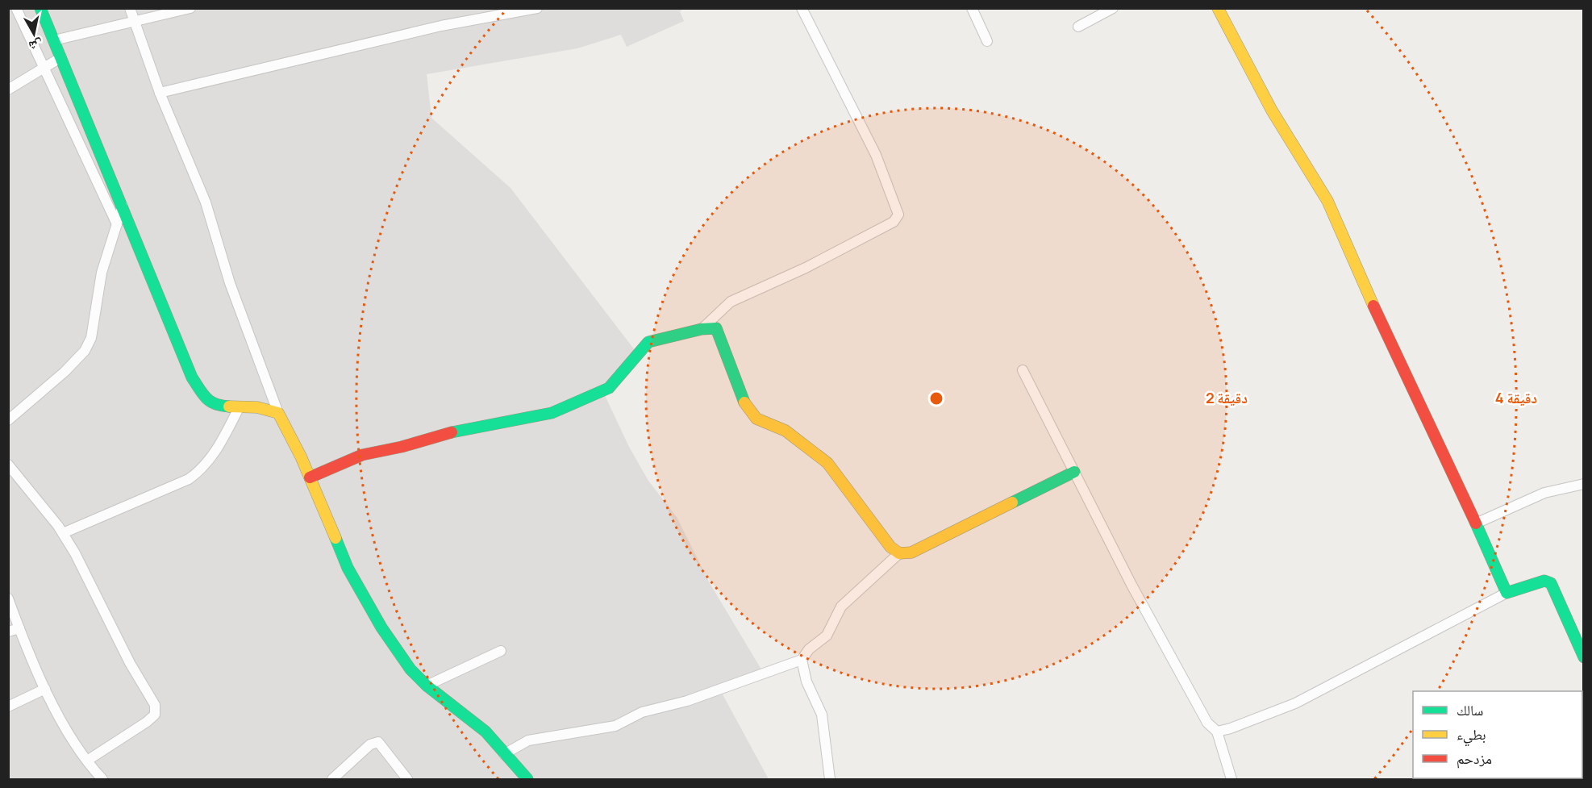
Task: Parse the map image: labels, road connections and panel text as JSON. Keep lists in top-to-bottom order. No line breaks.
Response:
{"legend":["سالك","بطيء","مزدحم"],"north":"bottom","rings":["2 دقيقة","4 دقيقة"]}
